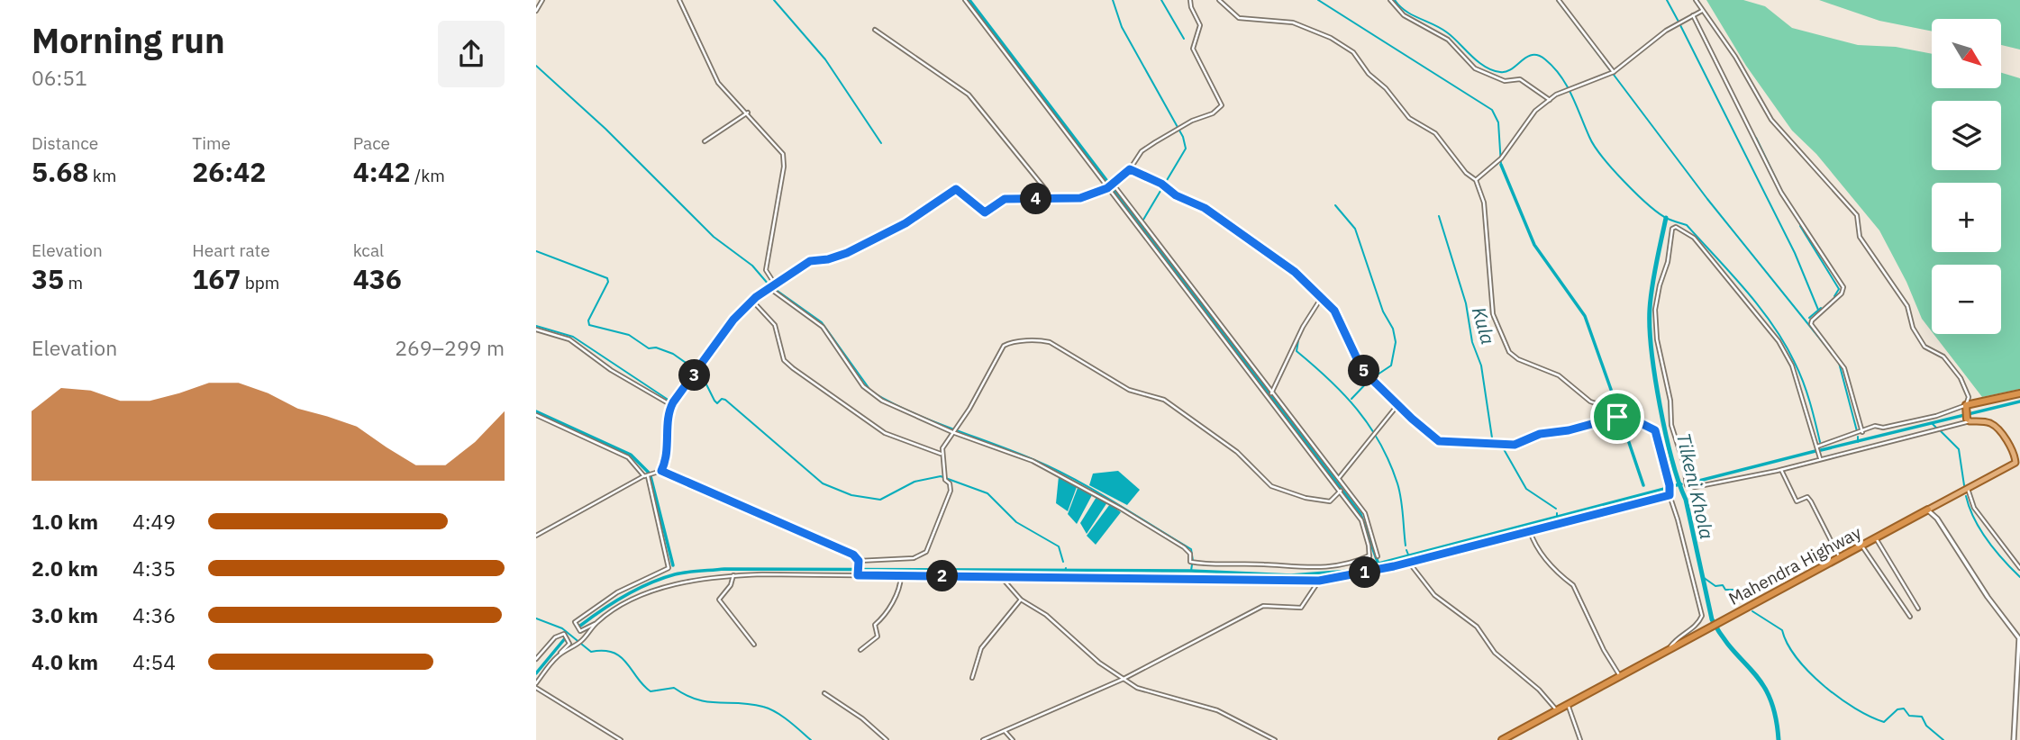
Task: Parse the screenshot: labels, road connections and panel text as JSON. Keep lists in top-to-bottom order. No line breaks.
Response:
{"streets":{"highway":["Mahendra Highway"]},"water":["Kula","Tilkeni Khola"],"north":"bottom right","page":{"heading":["Morning run","06:51"],"map_buttons":["+","−"],"stats":[["Distance","5.68 km"],["Time","26:42"],["Pace","4:42 /km"],["Elevation","35 m"],["Heart rate","167 bpm"],["kcal","436"]],"pins":["4","5","3","1","2"],"chart":["Elevation","269–299 m"],"list":[{"name":"1.0 km","note":"4:49"},{"name":"2.0 km","note":"4:35"},{"name":"3.0 km","note":"4:36"},{"name":"4.0 km","note":"4:54"}]}}
